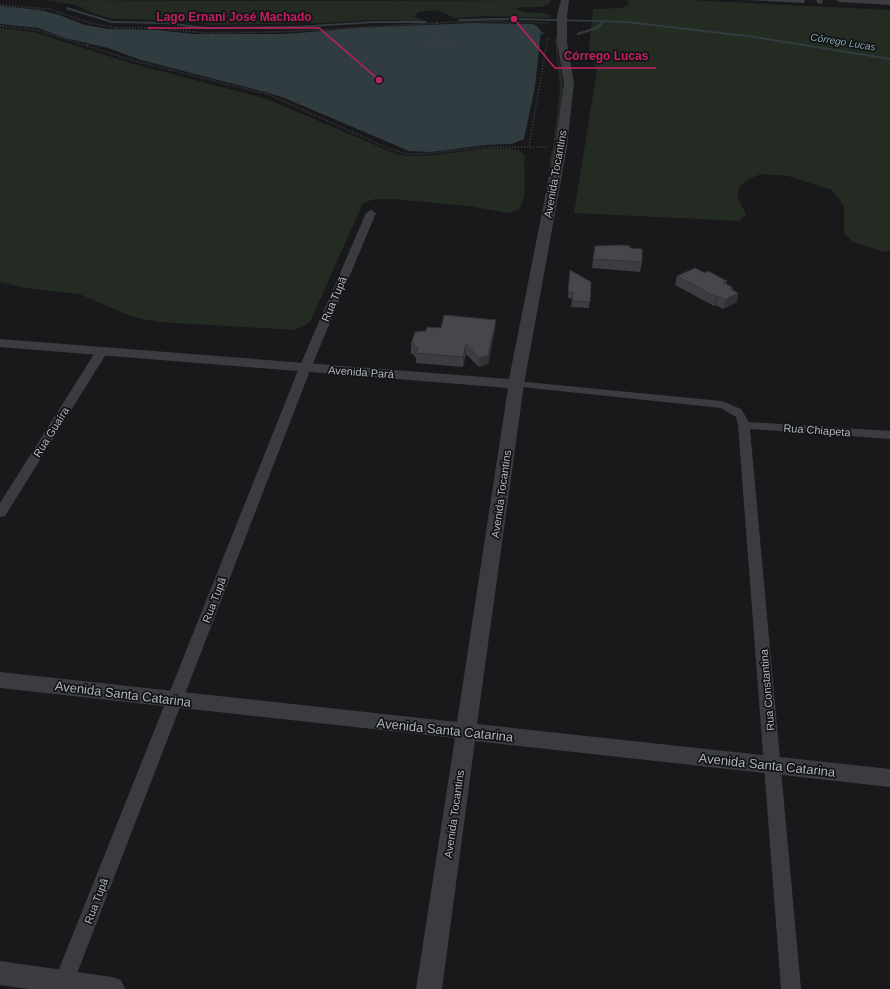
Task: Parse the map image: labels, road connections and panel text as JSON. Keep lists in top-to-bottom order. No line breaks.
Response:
{"streets":{"street":["Avenida Tocantins","Rua Tupã","Avenida Pará","Rua Chiapeta","Rua Guaíra","Rua Constantina","Avenida Santa Catarina"]},"crossings":[["Avenida Tocantins","Avenida Pará"],["Avenida Tocantins","Avenida Santa Catarina"],["Rua Tupã","Avenida Pará"],["Rua Tupã","Avenida Santa Catarina"],["Avenida Pará","Rua Guaíra"],["Avenida Pará","Rua Constantina"],["Rua Chiapeta","Rua Constantina"],["Rua Constantina","Avenida Santa Catarina"]],"water":["Córrego Lucas"],"places":["Córrego Lucas","Lago Ernani José Machado"]}
